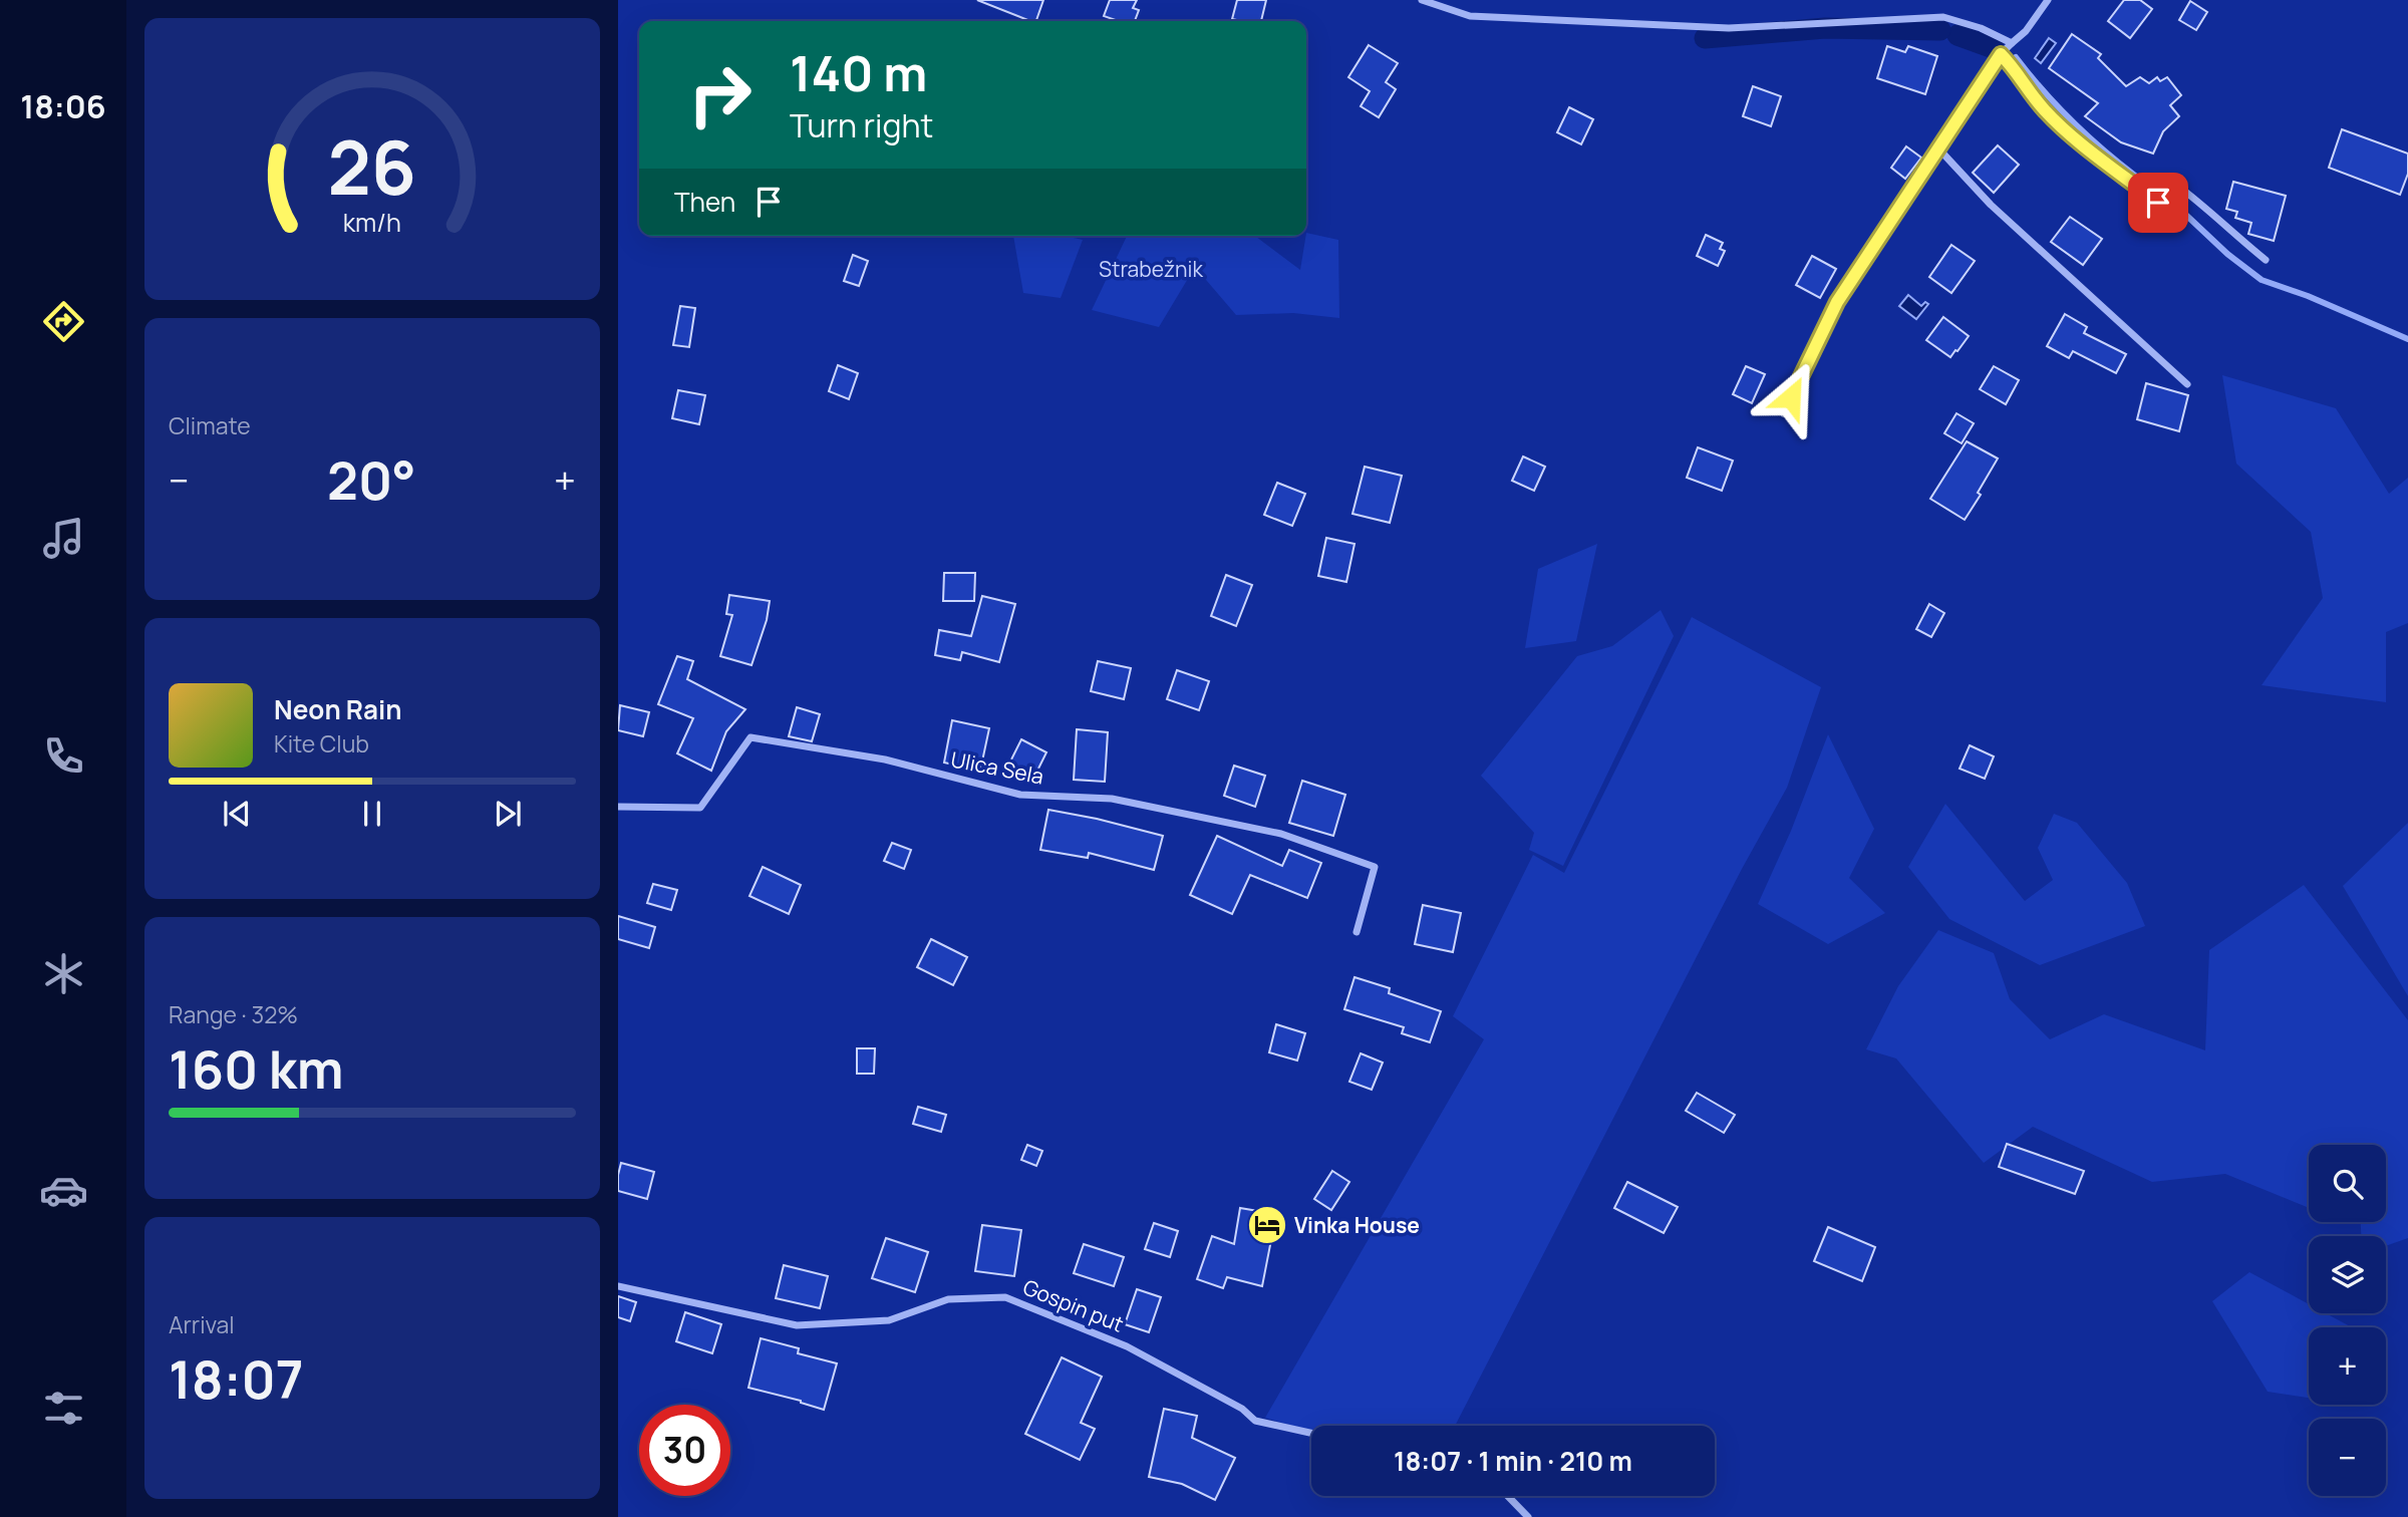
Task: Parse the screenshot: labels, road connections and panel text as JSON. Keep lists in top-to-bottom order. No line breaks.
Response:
{"streets":{"street":["Ulica Sela","Gospin put"]},"parks":["Strabežnik"],"places":{"hotel":["Vinka House"]},"page":{"tabs":"18:06","turn":["140 m","Turn right"],"then":"Then","tile":["Climate",["Range · 32%","160 km"],["Arrival","18:07"]],"heat":["−","20°","+"],"song":["Neon Rain","Kite Club"],"map_buttons":["+","−"],"limit":"30","trip":"18:07 · 1 min · 210 m","gauge":["26","km/h"]}}
